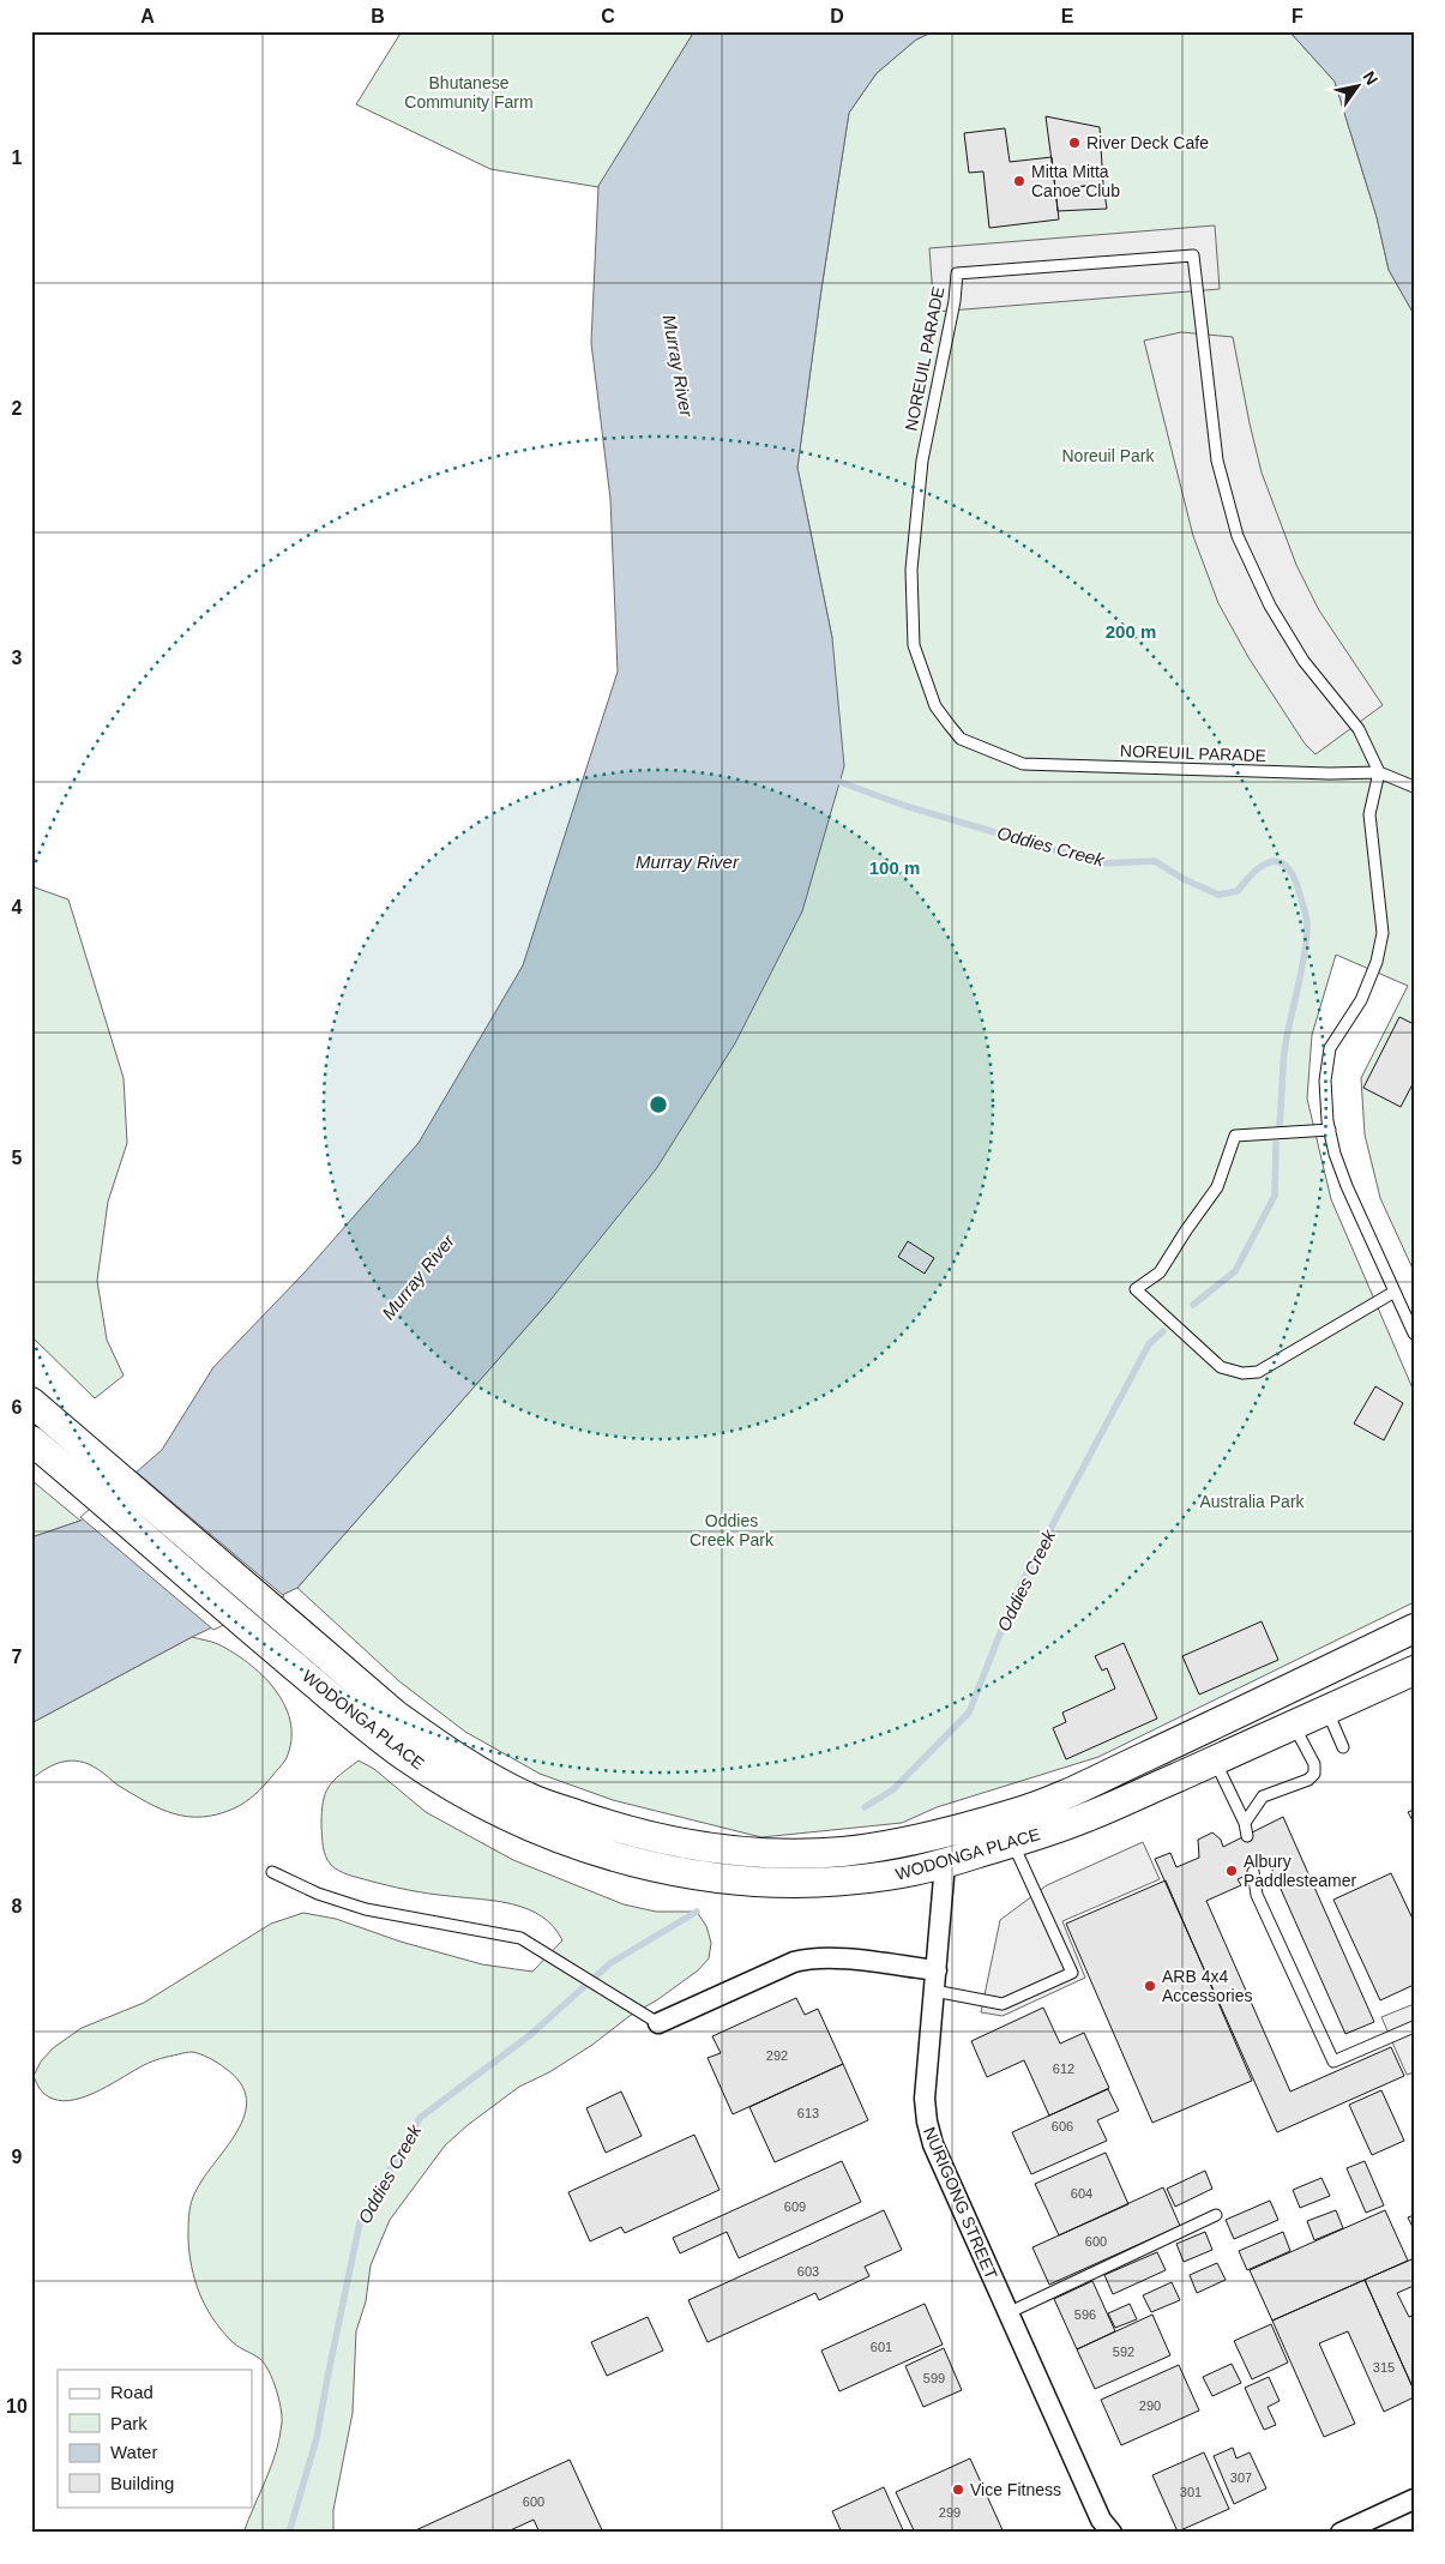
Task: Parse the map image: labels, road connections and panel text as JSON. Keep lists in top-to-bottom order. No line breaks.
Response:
{"streets":{"main road":["WODONGA PLACE"],"street":["NURIGONG STREET"],"lane":["NOREUIL PARADE"]},"crossings":[["WODONGA PLACE","NURIGONG STREET"]],"water":["Murray River","Oddies Creek"],"parks":["Bhutanese Community Farm","Noreuil Park","Australia Park","Oddies Creek Park"],"places":["River Deck Cafe","Mitta Mitta Canoe Club","Albury Paddlesteamer","ARB 4x4 Accessories","Vice Fitness"],"house_numbers":["292","612","613","606","604","609","600","603","596","601","592","315","599","290","307","301","600","299"],"legend":["Road","Park","Water","Building"],"north":"top right","grid":{"columns":["A","B","C","D","E","F"],"rows":["1","2","3","4","5","6","7","8","9","10"]},"rings":["200 m","100 m"]}
